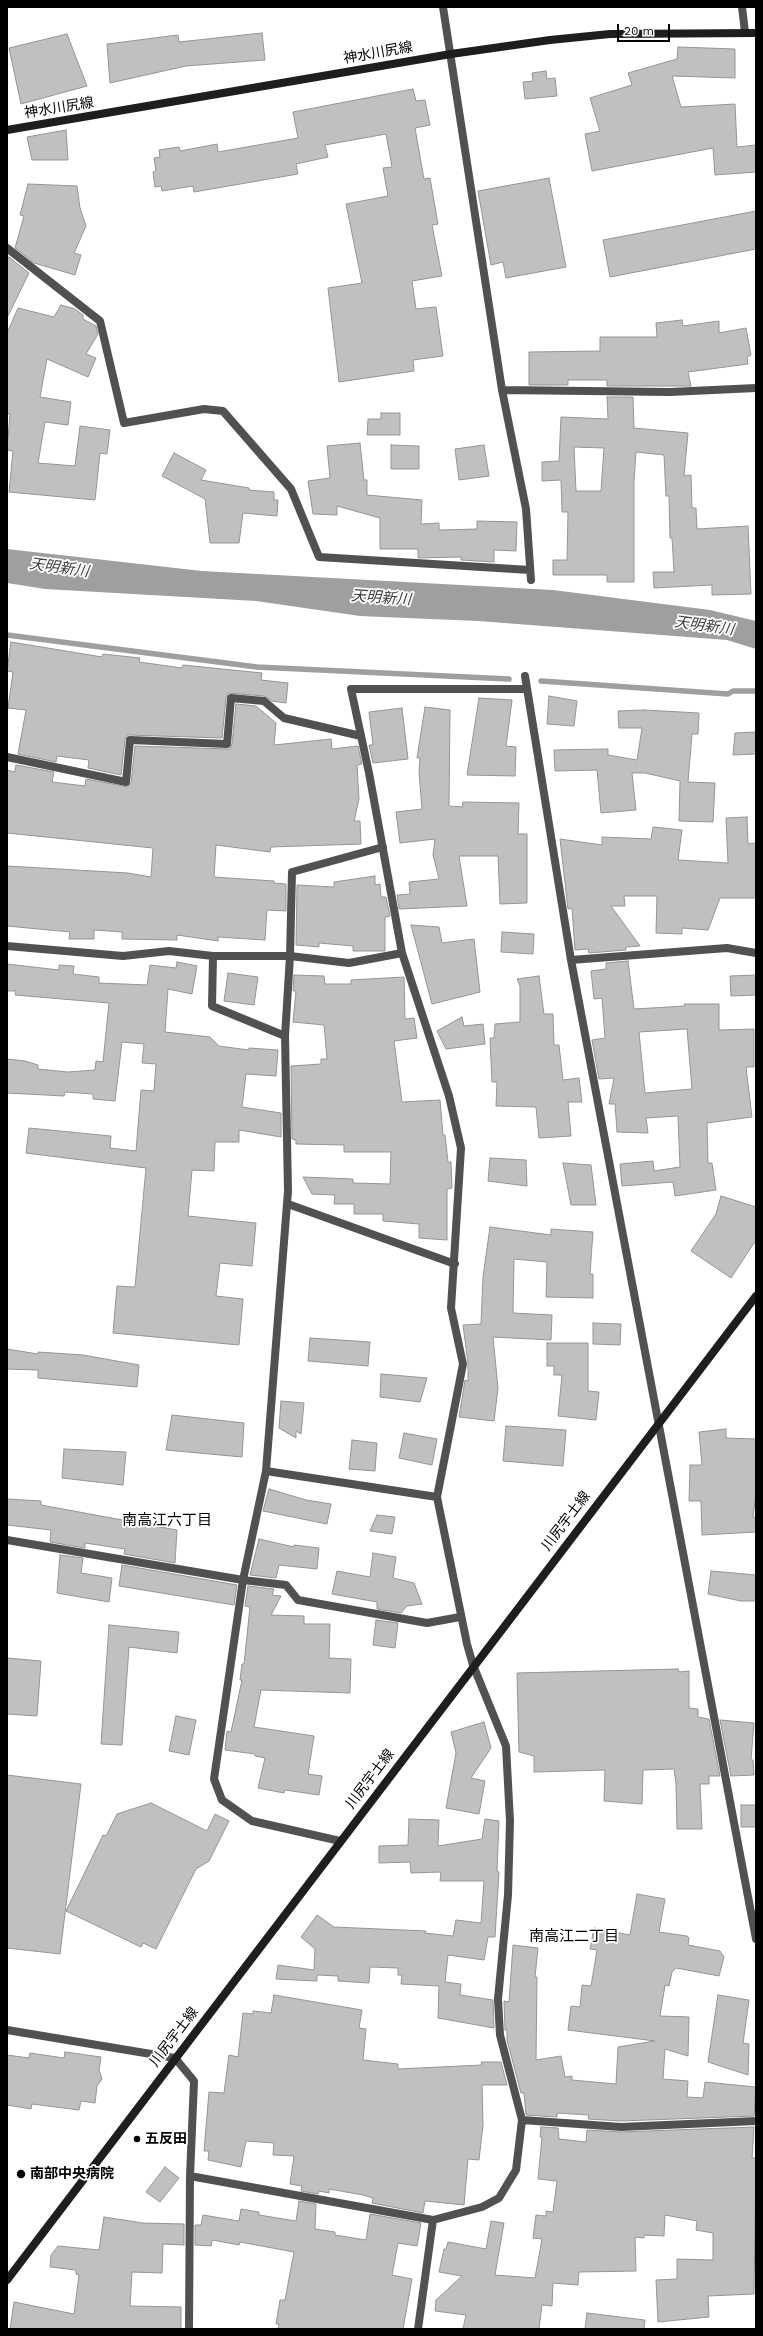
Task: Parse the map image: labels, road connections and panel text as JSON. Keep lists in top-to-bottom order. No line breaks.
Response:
{"streets":{"main road":["神水川尻線","川尻宇土線"]},"districts":["南高江六丁目","南高江二丁目"],"water":["天明新川"],"places":["五反田","南部中央病院"],"scale_bar":"20 m"}
